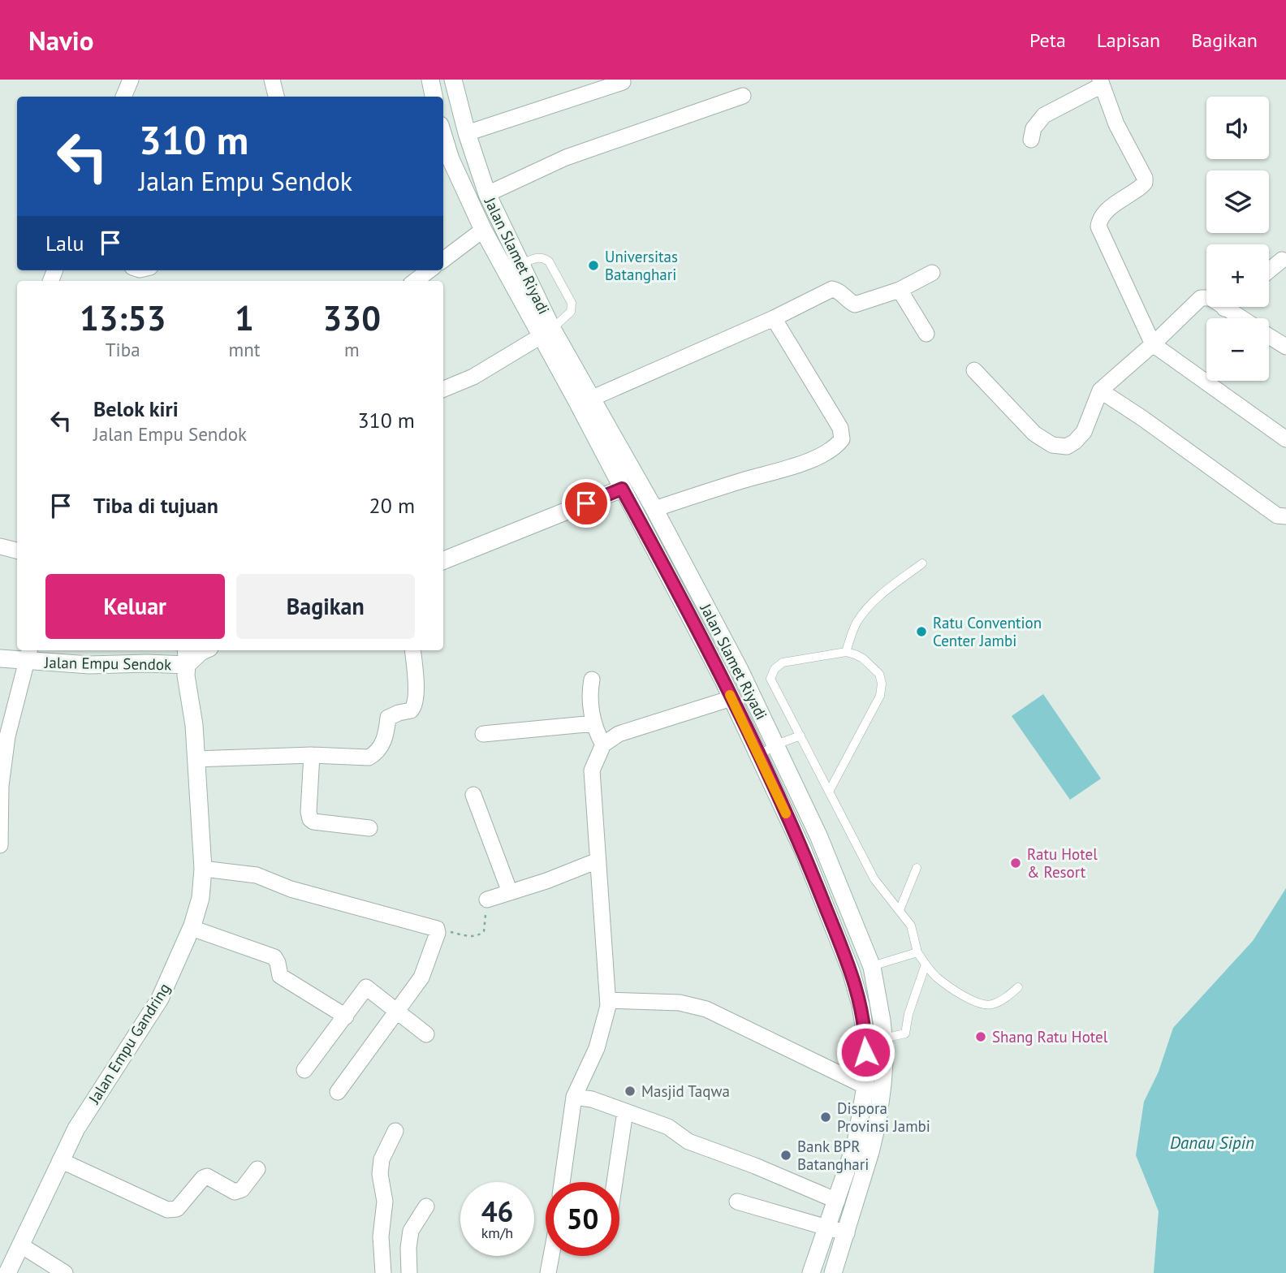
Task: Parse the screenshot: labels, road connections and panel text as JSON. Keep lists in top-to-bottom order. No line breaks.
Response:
{"streets":{"main road":["Jalan Slamet Riyadi","Jalan Empu Sendok","Jalan Empu Gandring"]},"crossings":[["Jalan Empu Sendok","Jalan Empu Gandring"]],"water":["Danau Sipin"],"places":["Universitas Batanghari","Ratu Convention Center Jambi","Ratu Hotel & Resort","Shang Ratu Hotel","Masjid Taqwa","Dispora Provinsi Jambi","Bank BPR Batanghari"],"page":{"header":"Navio","nav":["Peta","Lapisan","Bagikan"],"map_buttons":["+","−"],"turn":["310 m","Jalan Empu Sendok"],"then":"Lalu","eta":["13:53","Tiba","1","mnt","330","m"],"list":[{"name":"Belok kiri","note":"Jalan Empu Sendok","value":"310 m"},{"name":"Tiba di tujuan","value":"20 m"}],"buttons":["Keluar","Bagikan"],"speed":"46 km/h","limit":"50"}}
